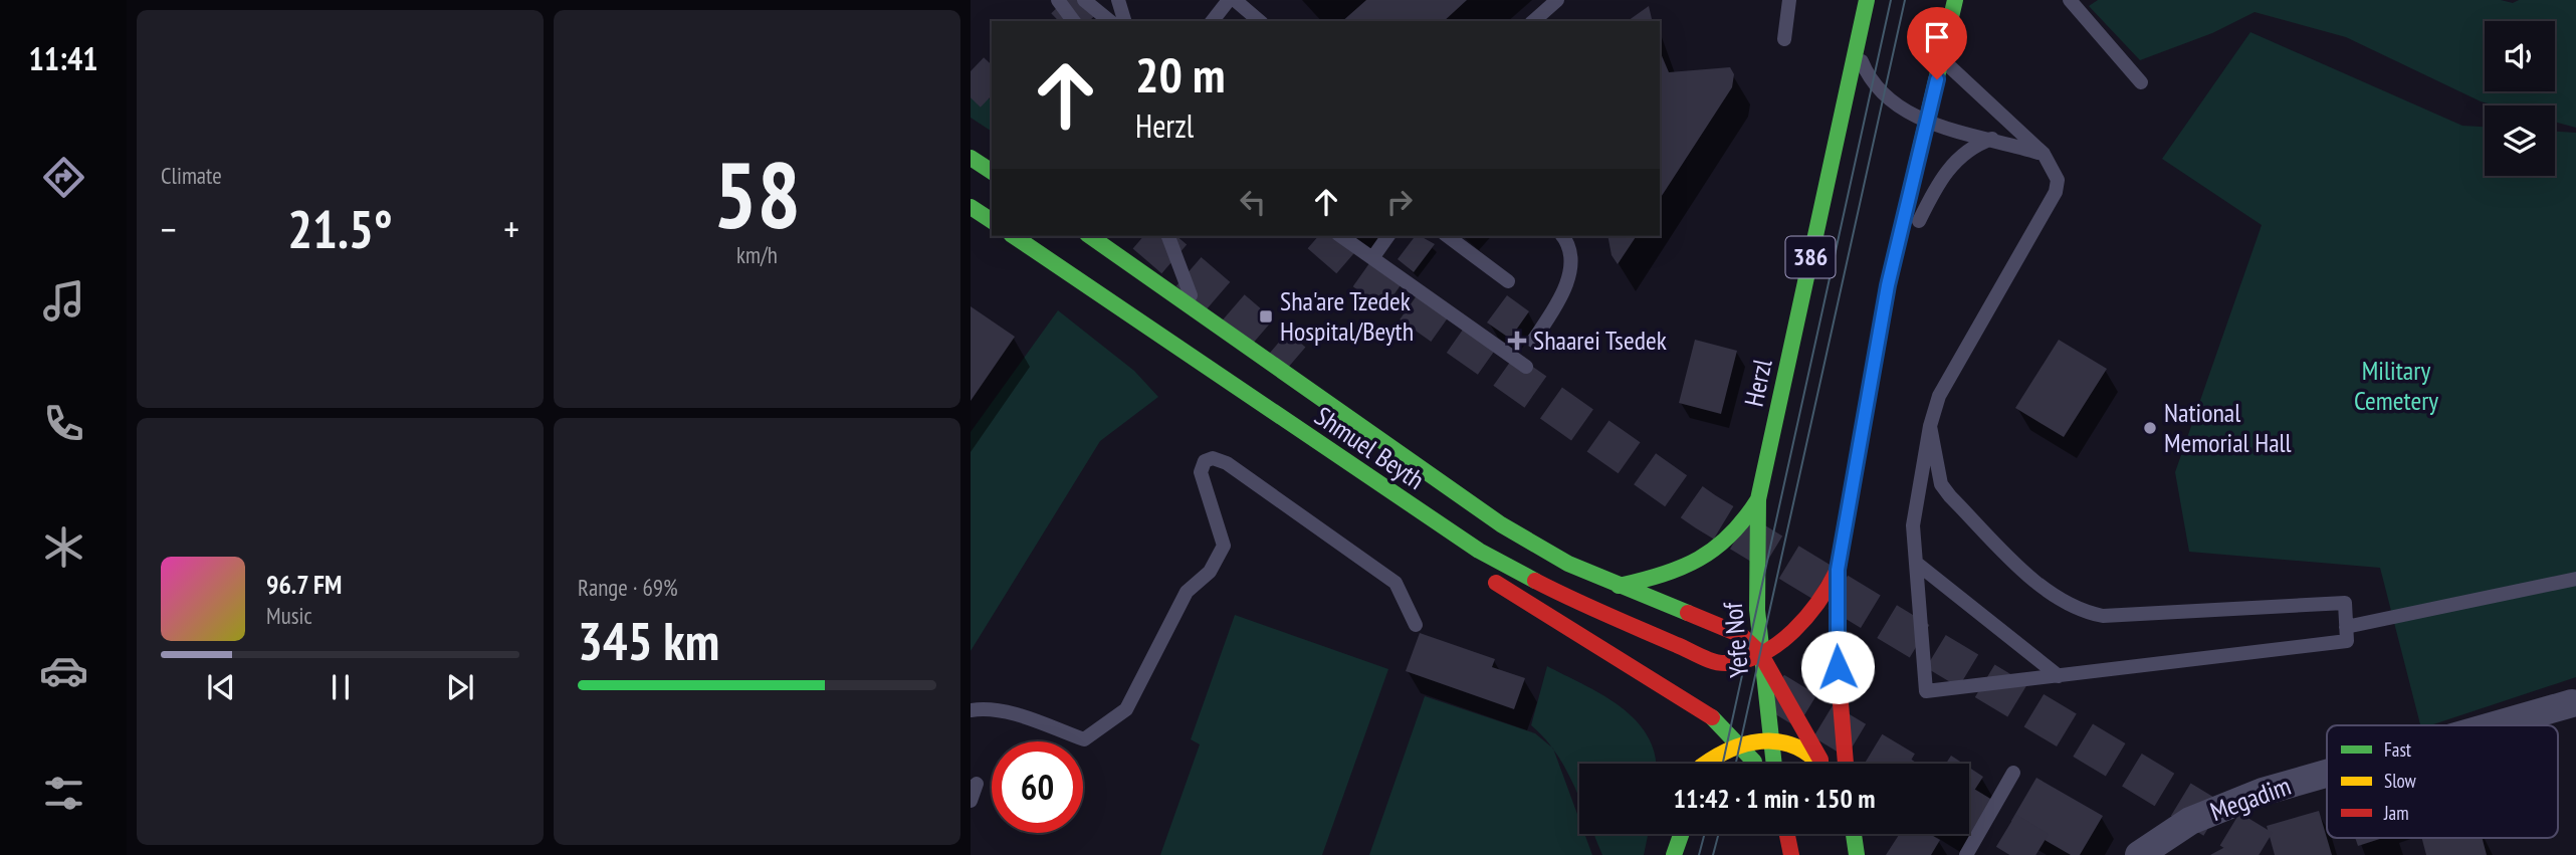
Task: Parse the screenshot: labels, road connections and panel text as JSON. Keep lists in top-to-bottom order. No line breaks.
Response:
{"streets":{"street":["386","Herzl","Shmuel Beyth","Yefe Nof","Megadim"]},"crossings":[["Herzl","Yefe Nof"],["Shmuel Beyth","Yefe Nof"]],"parks":["Military Cemetery"],"places":{"transit":["Sha'are Tzedek Hospital/Beyth"],"health":["Shaarei Tsedek"],"other":["National Memorial Hall"]},"legend":["Fast","Slow","Jam"],"page":{"tabs":"11:41","tile":["Climate",["58","km/h"],["Range · 69%","345 km"]],"turn":["20 m","Herzl"],"heat":["−","21.5°","+"],"song":["96.7 FM","Music"],"limit":"60","trip":"11:42 · 1 min · 150 m"}}
